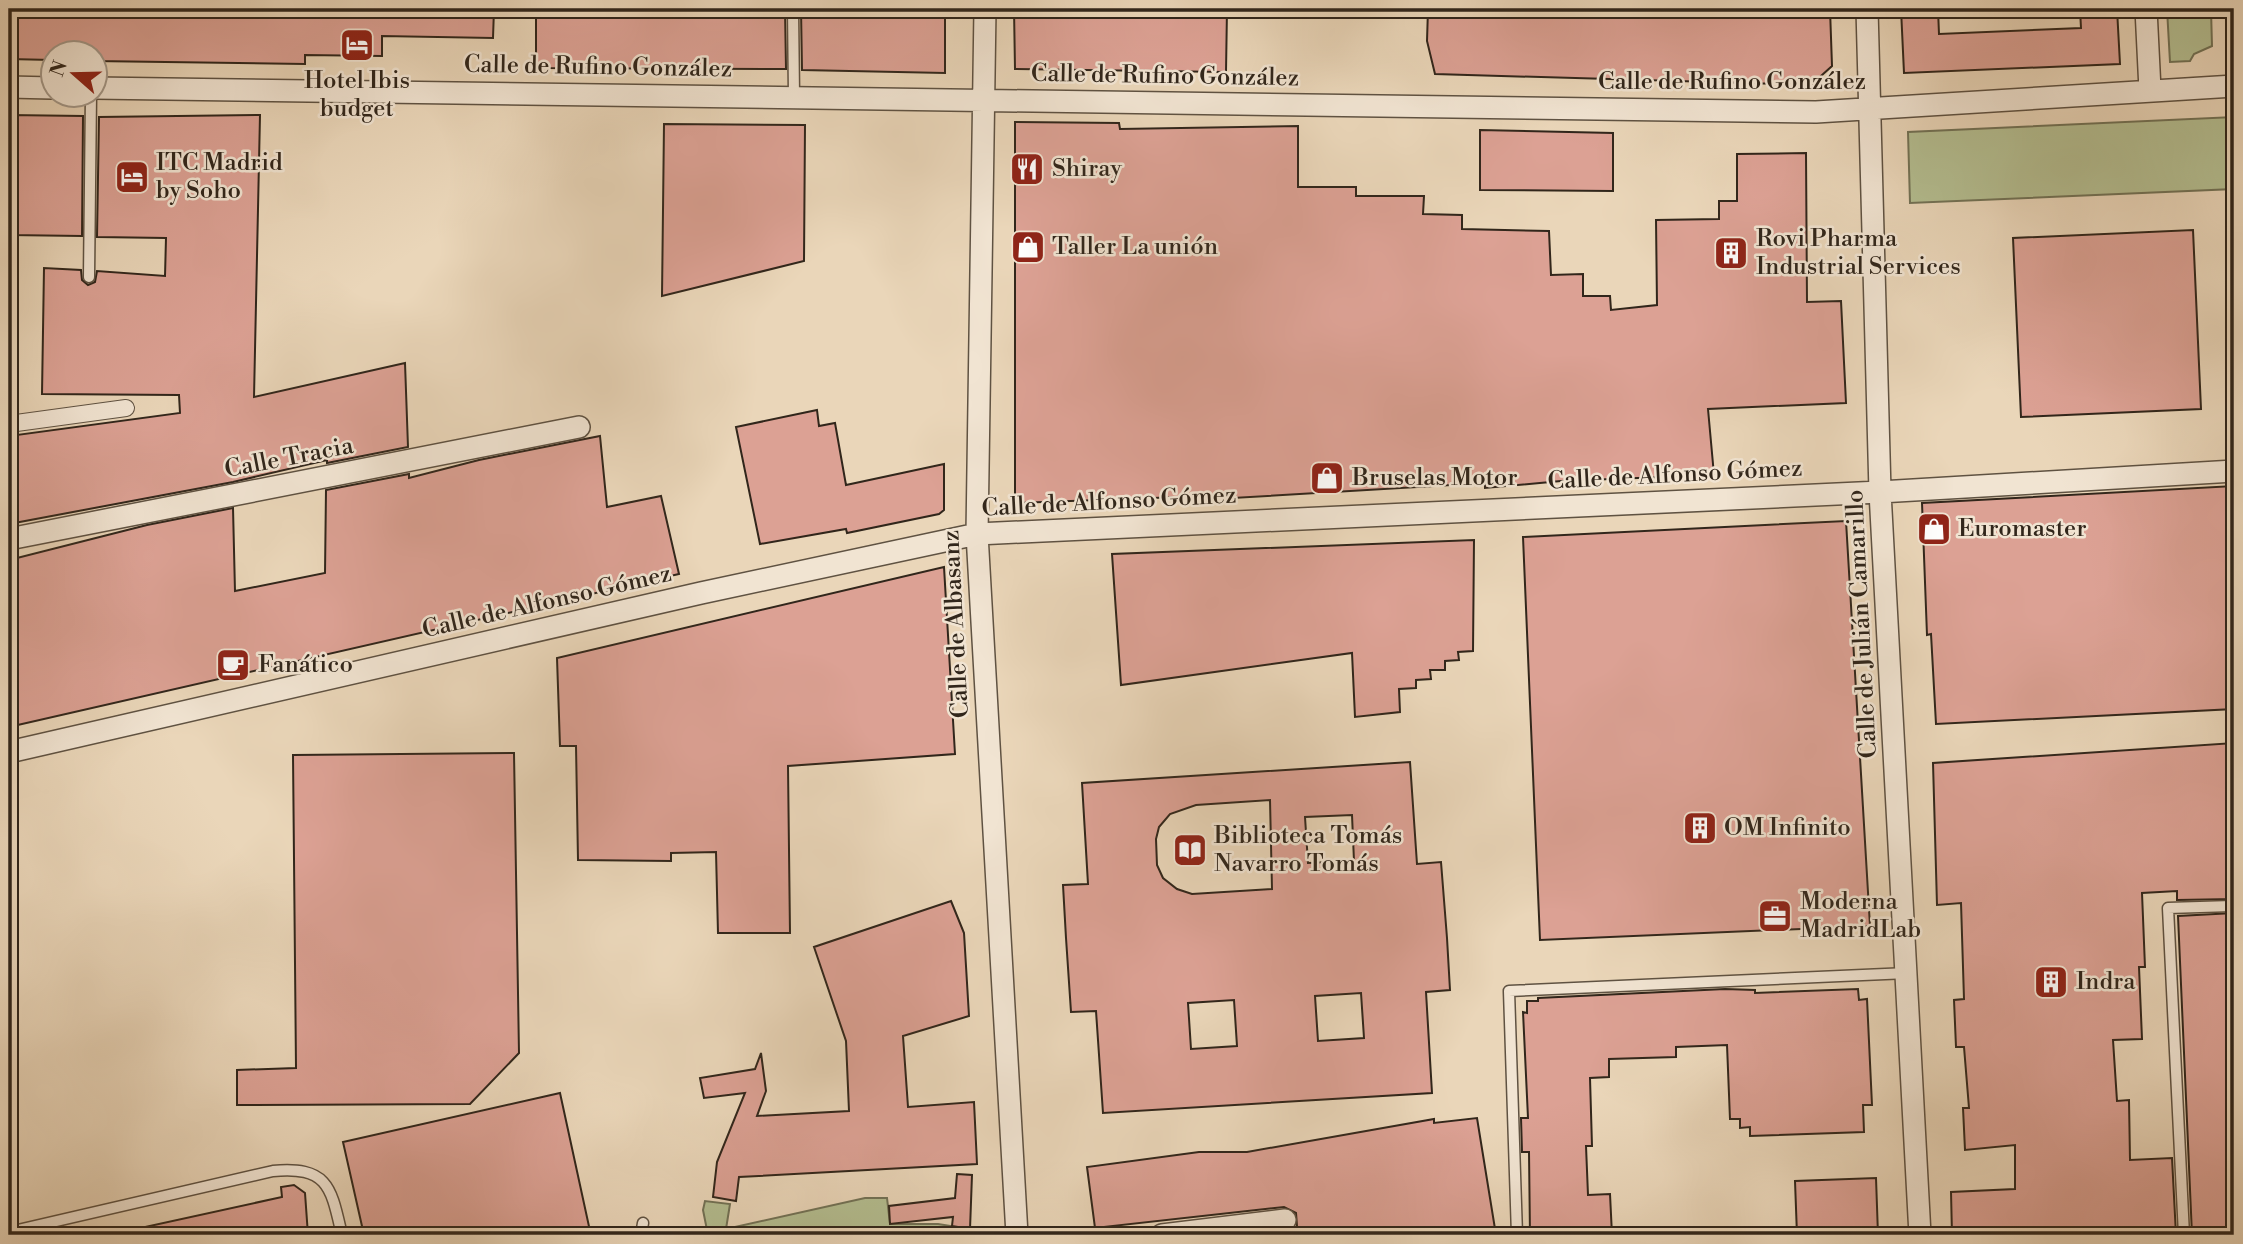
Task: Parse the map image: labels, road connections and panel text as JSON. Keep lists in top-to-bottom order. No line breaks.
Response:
{"streets":{"street":["Calle de Rufino González","Calle Tracia","Calle de Alfonso Gómez","Calle de Albasanz","Calle de Julián Camarillo"]},"crossings":[["Calle de Rufino González","Calle de Albasanz"],["Calle de Rufino González","Calle de Julián Camarillo"],["Calle de Alfonso Gómez","Calle de Albasanz"],["Calle de Alfonso Gómez","Calle de Julián Camarillo"]],"places":{"hotel":["Hotel Ibis budget","ITC Madrid by Soho"],"restaurant":["Shiray"],"shop":["Taller La unión","Bruselas Motor","Euromaster"],"building":["Rovi Pharma Industrial Services","OM Infinito","Indra"],"cafe":["Fanático"],"library":["Biblioteca Tomás Navarro Tomás"],"office":["Moderna MadridLab"]},"north":"left"}
